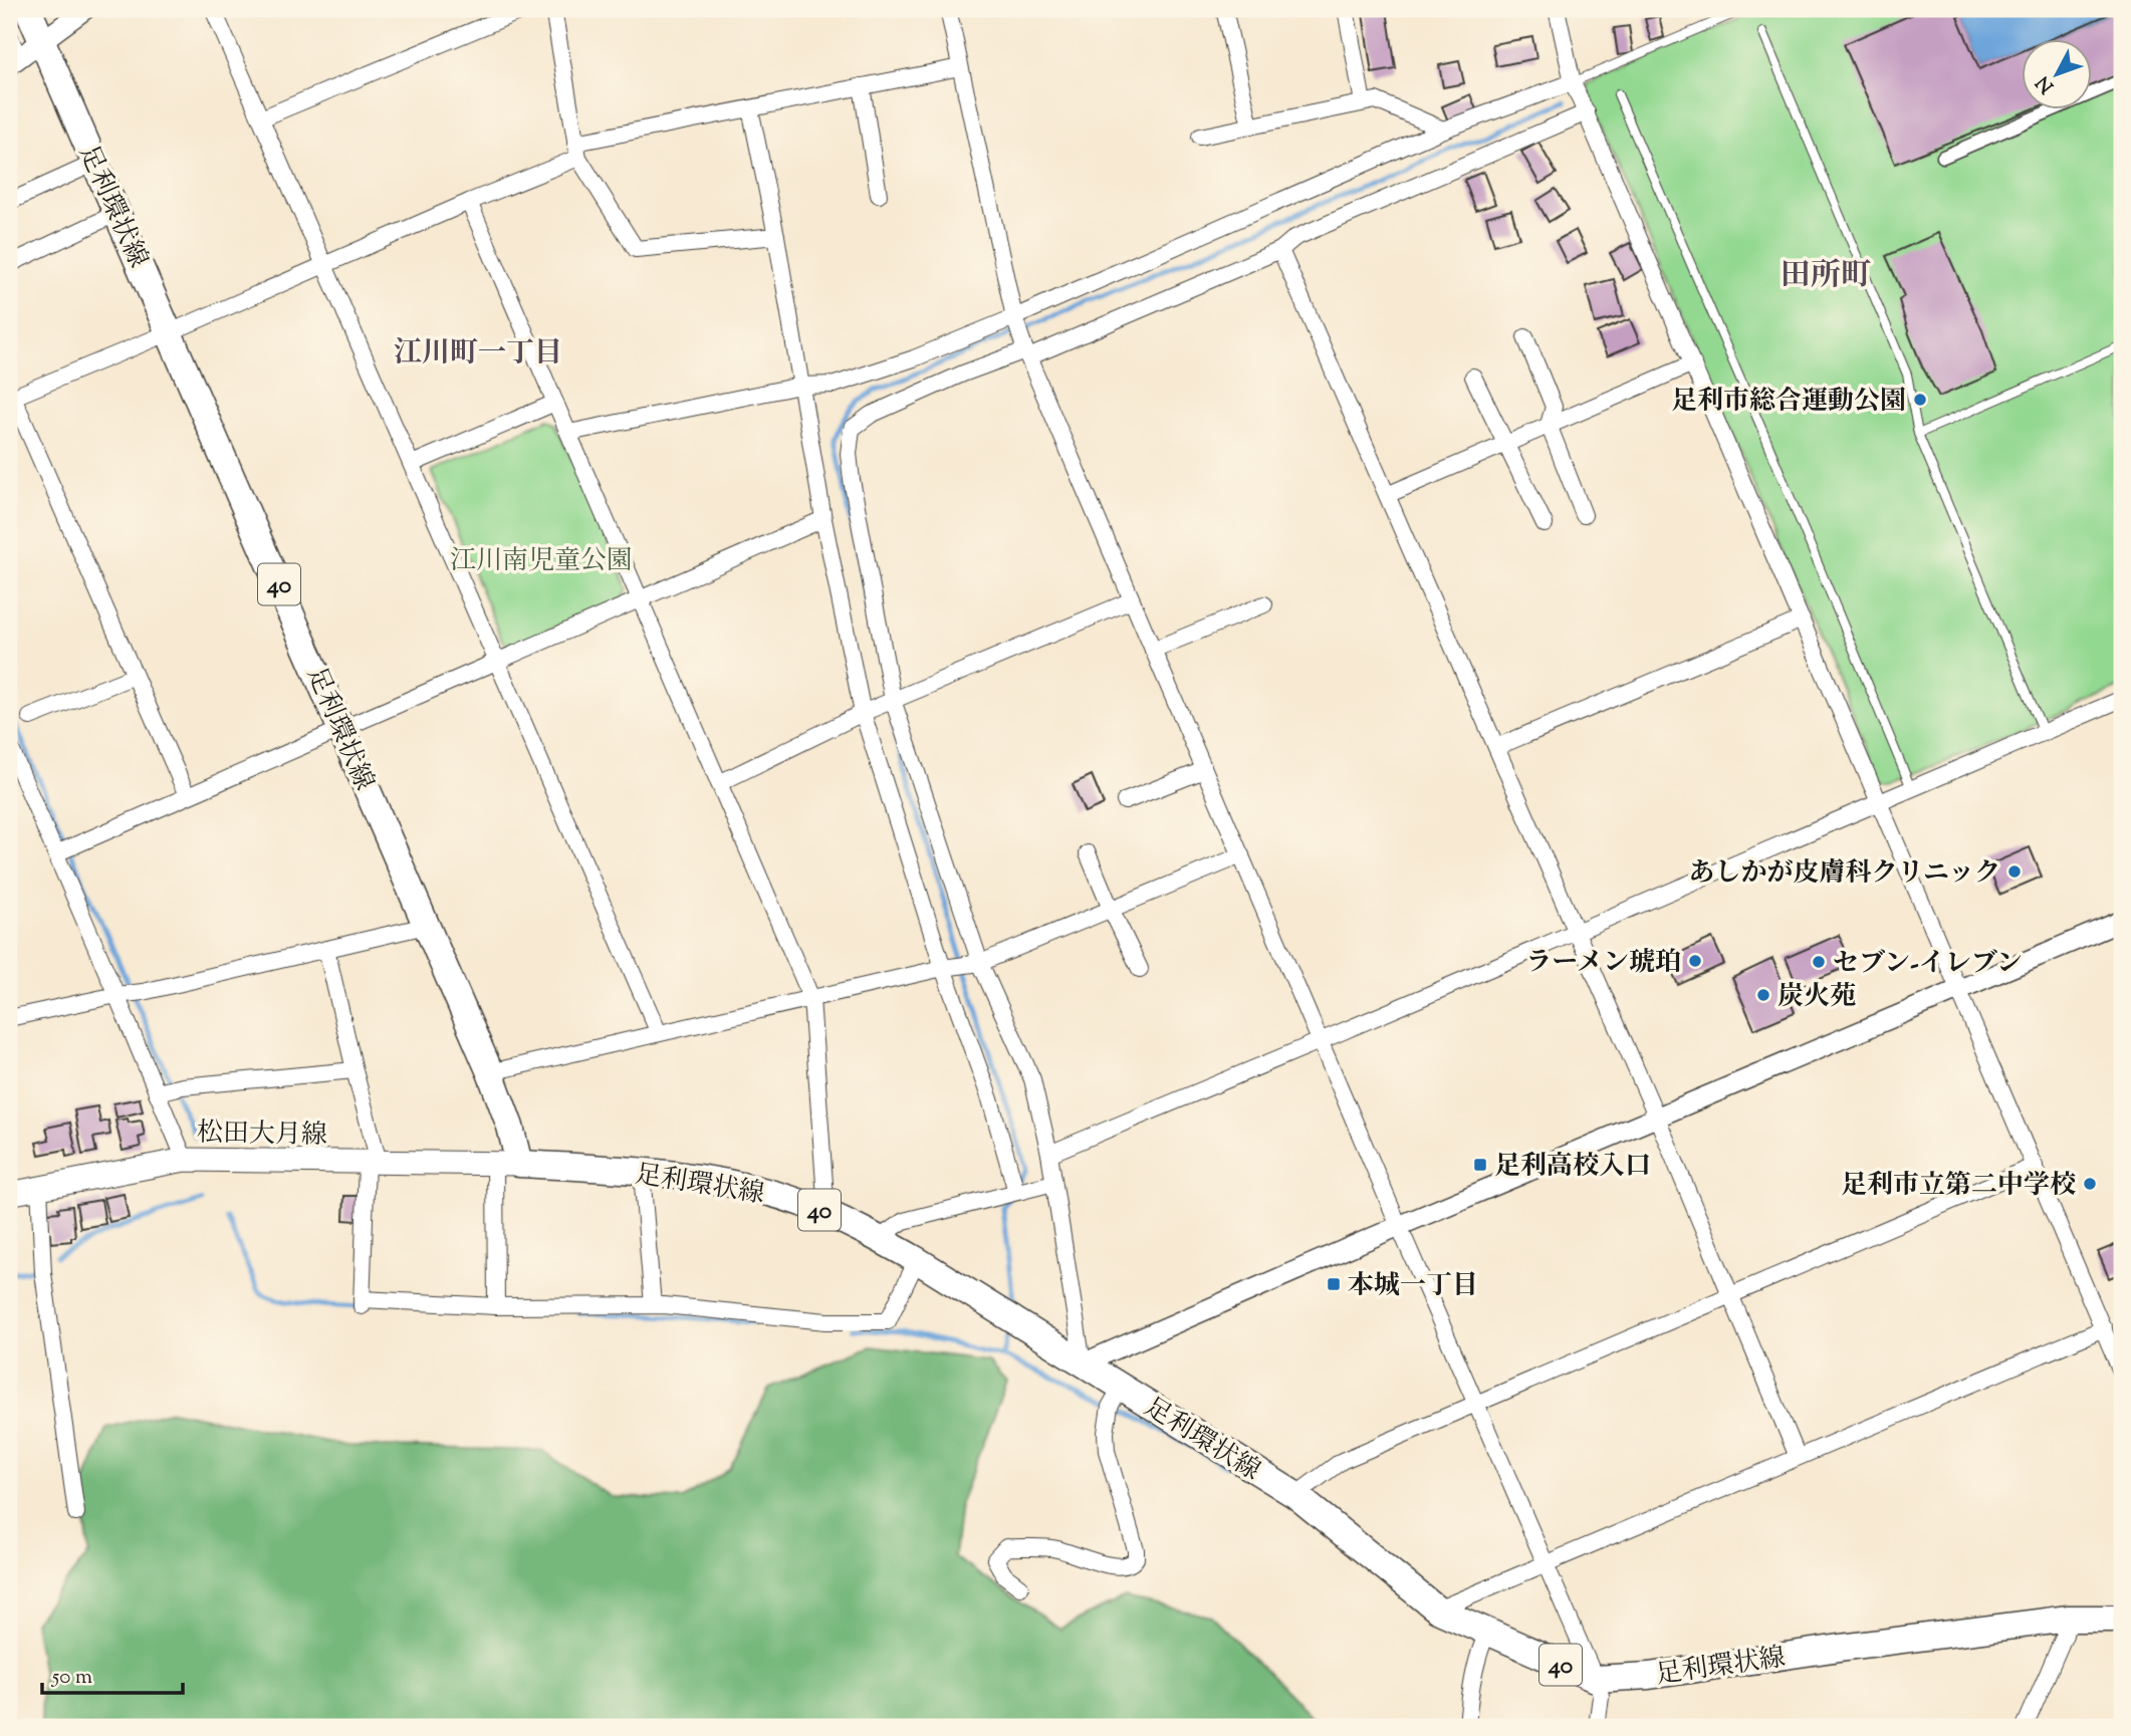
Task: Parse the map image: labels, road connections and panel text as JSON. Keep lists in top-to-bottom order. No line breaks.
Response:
{"streets":{"main road":["足利環状線","40","松田大月線"]},"crossings":[["足利環状線","松田大月線"]],"districts":["田所町","江川町一丁目"],"parks":["江川南児童公園"],"places":{"other":["足利市総合運動公園","あしかが皮膚科クリニック","ラーメン琥珀","セブン-イレブン","炭火苑","足利市立第二中学校"],"transit":["足利高校入口","本城一丁目"]},"scale_bar":"50 m","north":"bottom left"}
